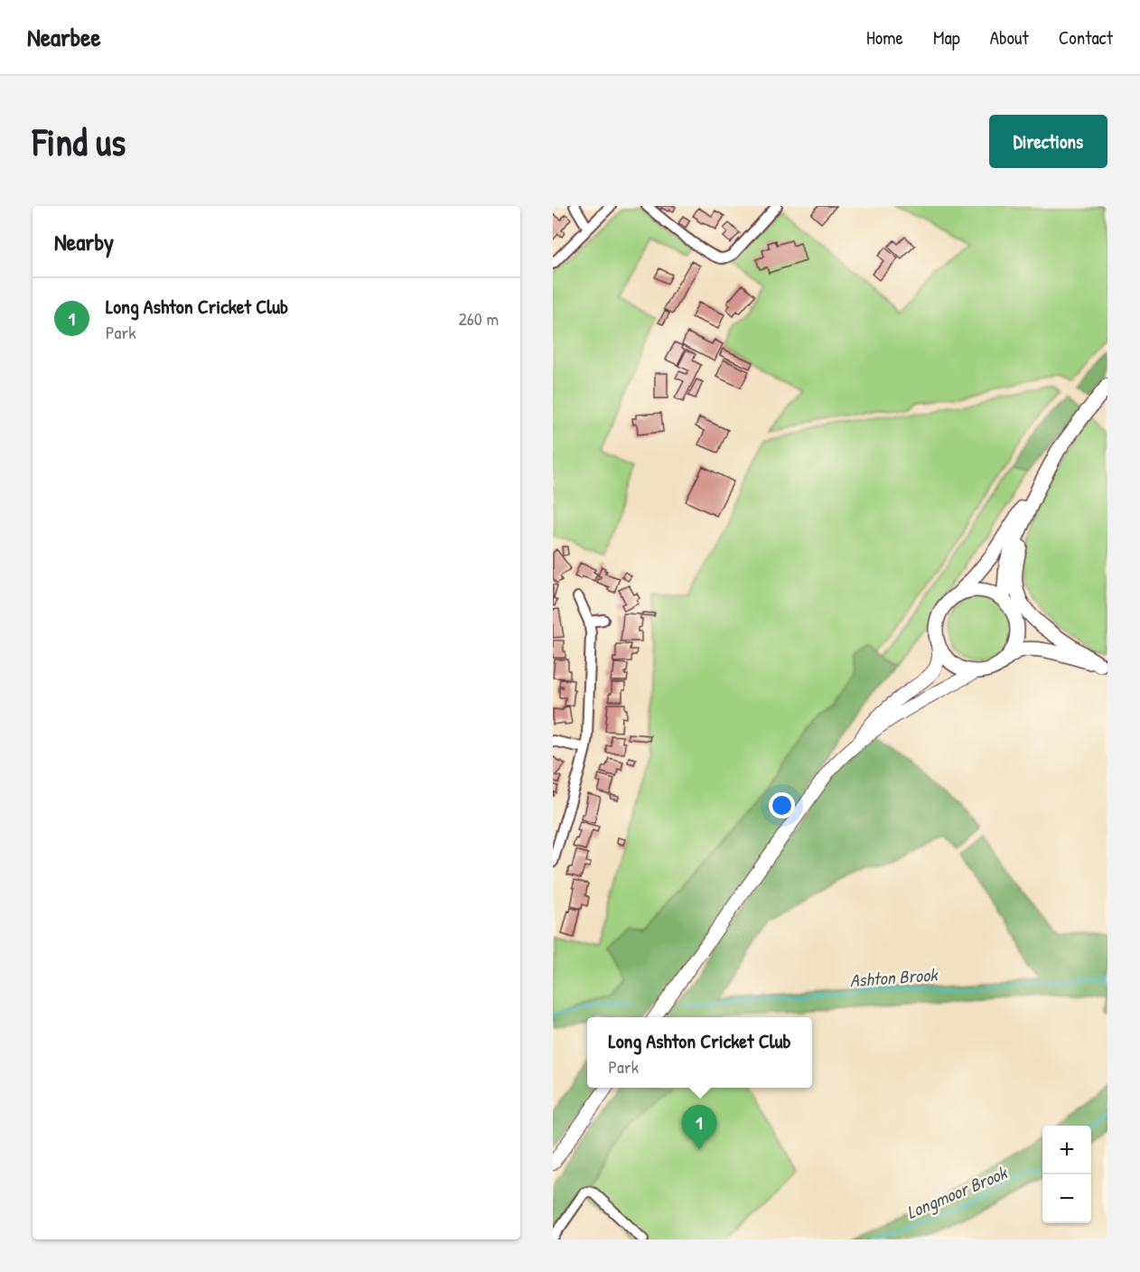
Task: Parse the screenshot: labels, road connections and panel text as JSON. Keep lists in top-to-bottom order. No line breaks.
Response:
{"water":["Ashton Brook","Longmoor Brook"],"page":{"header":"Nearbee","nav":["Home","Map","About","Contact"],"buttons":"Directions","title":"Find us","heading":"Nearby","list":[{"mark":"1","name":"Long Ashton Cricket Club","note":"Park","value":"260 m"}],"popup":["Long Ashton Cricket Club","Park"],"pins":"1","map_buttons":["+","−"]}}
